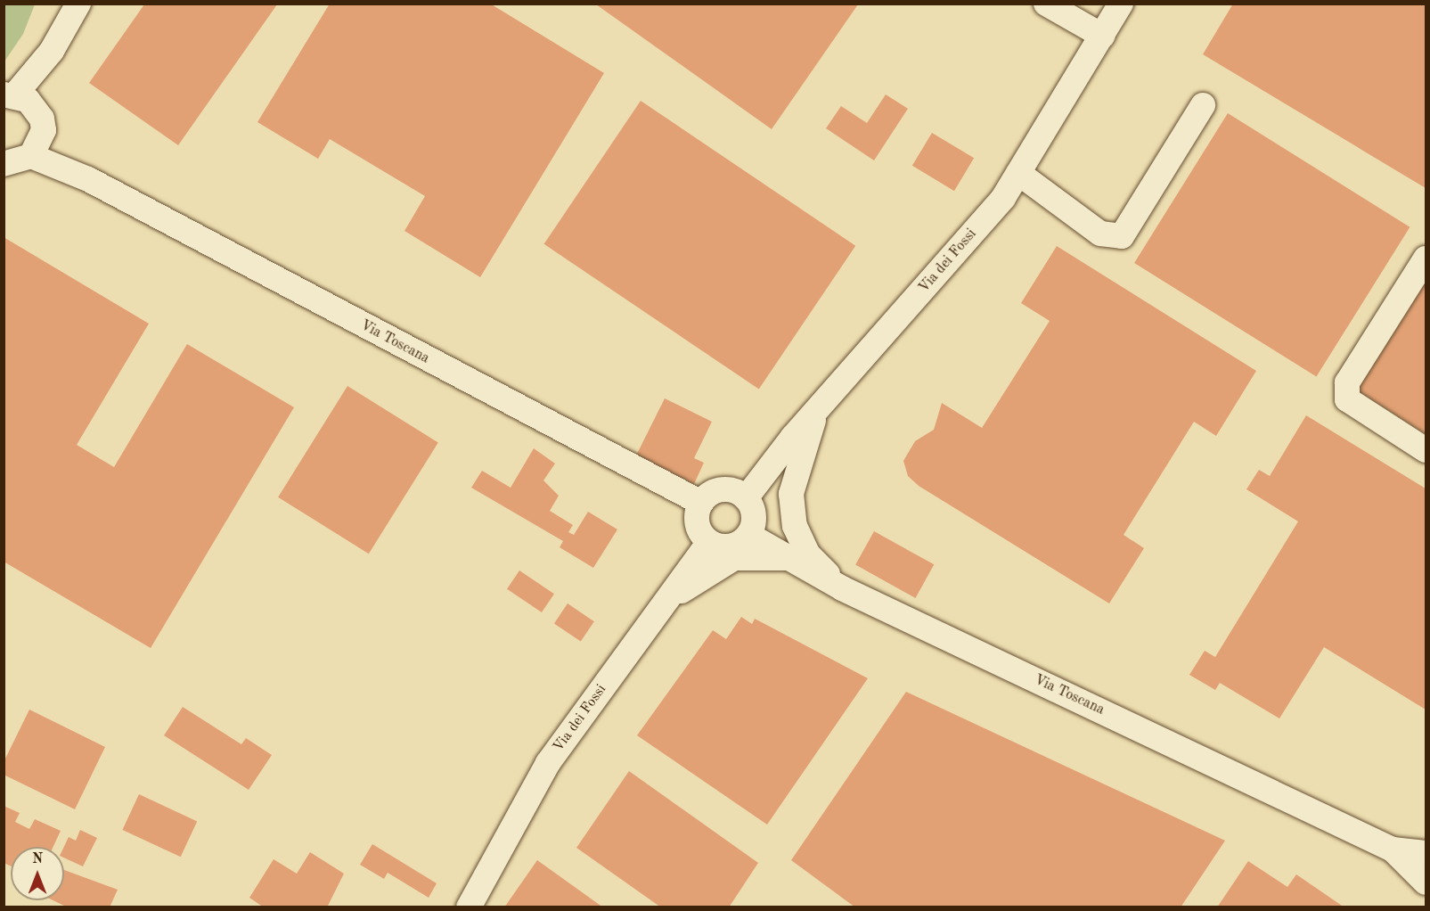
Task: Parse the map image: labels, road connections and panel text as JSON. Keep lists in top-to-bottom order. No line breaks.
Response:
{"streets":{"street":["Via dei Fossi","Via Toscana"]},"crossings":[["Via dei Fossi","Via Toscana"]],"north":"top"}
